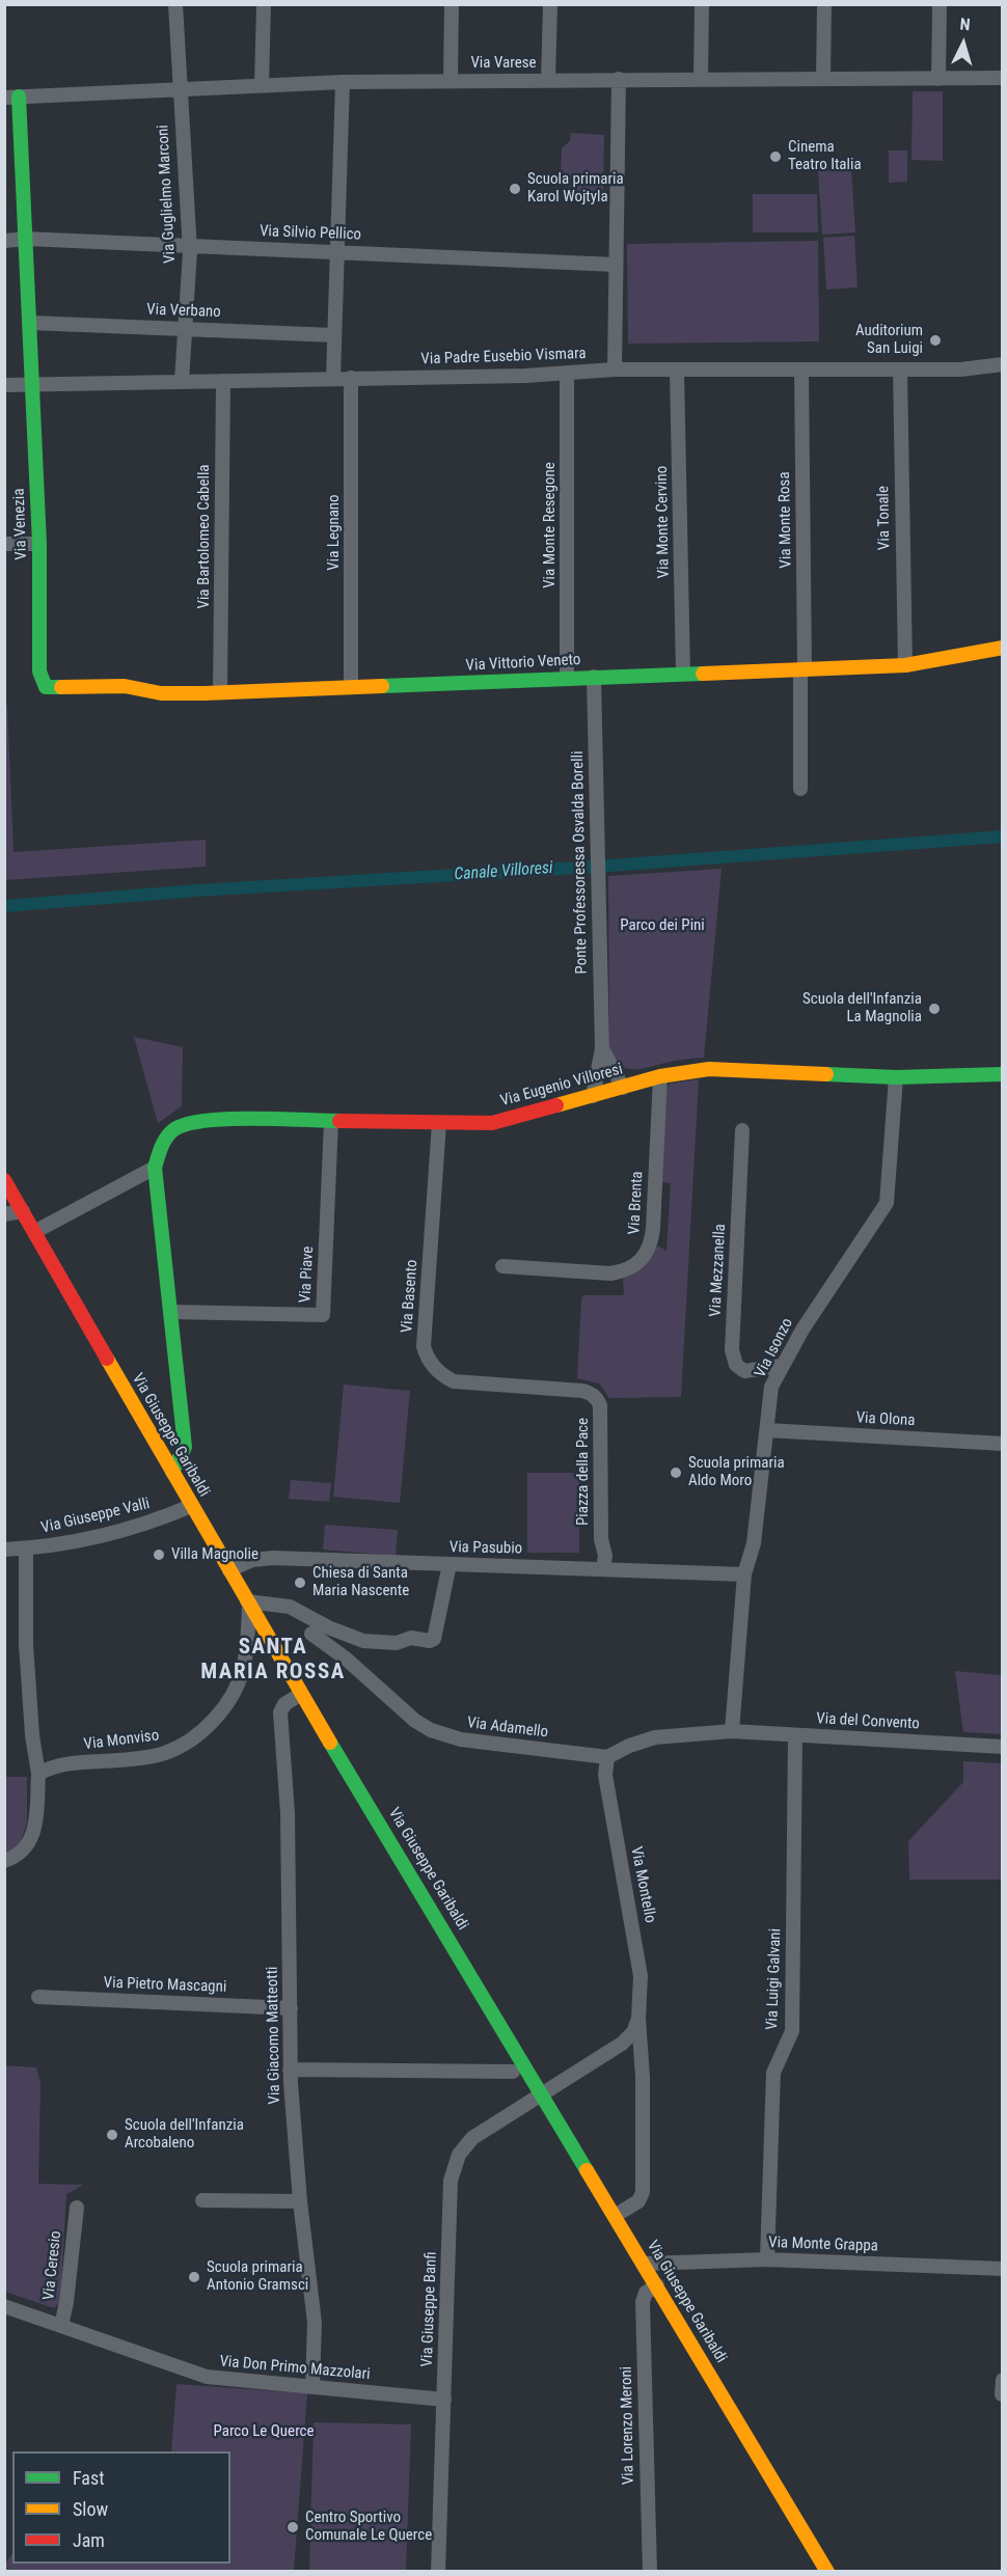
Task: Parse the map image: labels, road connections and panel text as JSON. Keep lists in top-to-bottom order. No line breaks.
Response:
{"streets":{"street":["Via Varese","Via Guglielmo Marconi","Via Silvio Pellico","Via Verbano","Via Padre Eusebio Vismara","Via Tonale","Via Monte Rosa","Via Monte Cervino","Via Venezia","Via Monte Resegone","Via Legnano","Via Bartolomeo Cabella","Via Vittorio Veneto","Ponte Professoressa Osvalda Borelli","Via Eugenio Villoresi","Via Brenta","Via Mezzanella","Via Piave","Via Basento","Via Isonzo","Via Olona","Via Giuseppe Garibaldi","Piazza della Pace","Via Giuseppe Valli","Via Pasubio","Via del Convento","Via Adamello","Via Monviso","Via Montello","Via Luigi Galvani","Via Pietro Mascagni","Via Giacomo Matteotti","Via Monte Grappa","Via Ceresio","Via Giuseppe Banfi","Via Don Primo Mazzolari","Via Lorenzo Meroni"]},"crossings":[["Via Varese","Via Guglielmo Marconi"],["Via Varese","Via Venezia"],["Via Guglielmo Marconi","Via Silvio Pellico"],["Via Guglielmo Marconi","Via Verbano"],["Via Guglielmo Marconi","Via Padre Eusebio Vismara"],["Via Silvio Pellico","Via Venezia"],["Via Verbano","Via Venezia"],["Via Padre Eusebio Vismara","Via Tonale"],["Via Padre Eusebio Vismara","Via Monte Rosa"],["Via Padre Eusebio Vismara","Via Monte Cervino"],["Via Padre Eusebio Vismara","Via Venezia"],["Via Padre Eusebio Vismara","Via Monte Resegone"],["Via Padre Eusebio Vismara","Via Legnano"],["Via Padre Eusebio Vismara","Via Bartolomeo Cabella"],["Via Tonale","Via Vittorio Veneto"],["Via Monte Rosa","Via Vittorio Veneto"],["Via Monte Cervino","Via Vittorio Veneto"],["Via Venezia","Via Vittorio Veneto"],["Via Monte Resegone","Via Vittorio Veneto"],["Via Legnano","Via Vittorio Veneto"],["Via Bartolomeo Cabella","Via Vittorio Veneto"],["Via Vittorio Veneto","Ponte Professoressa Osvalda Borelli"],["Ponte Professoressa Osvalda Borelli","Via Eugenio Villoresi"],["Via Eugenio Villoresi","Via Brenta"],["Via Eugenio Villoresi","Via Piave"],["Via Eugenio Villoresi","Via Basento"],["Via Eugenio Villoresi","Via Isonzo"],["Via Eugenio Villoresi","Via Giuseppe Garibaldi"],["Via Mezzanella","Via Isonzo"],["Via Basento","Piazza della Pace"],["Via Isonzo","Via Olona"],["Via Isonzo","Via Pasubio"],["Via Isonzo","Via del Convento"],["Via Giuseppe Garibaldi","Via Giuseppe Valli"],["Via Giuseppe Garibaldi","Via Pasubio"],["Via Giuseppe Garibaldi","Via Monviso"],["Via Giuseppe Garibaldi","Via Montello"],["Via Giuseppe Garibaldi","Via Giacomo Matteotti"],["Via Giuseppe Garibaldi","Via Monte Grappa"],["Via Giuseppe Garibaldi","Via Giuseppe Banfi"],["Via Giuseppe Garibaldi","Via Lorenzo Meroni"],["Piazza della Pace","Via Pasubio"],["Via del Convento","Via Luigi Galvani"],["Via Adamello","Via Montello"],["Via Luigi Galvani","Via Monte Grappa"],["Via Pietro Mascagni","Via Giacomo Matteotti"],["Via Giacomo Matteotti","Via Don Primo Mazzolari"],["Via Ceresio","Via Don Primo Mazzolari"],["Via Giuseppe Banfi","Via Don Primo Mazzolari"]],"districts":["SANTA MARIA ROSSA"],"water":["Canale Villoresi"],"parks":["Parco dei Pini","Parco Le Querce"],"places":["Cinema Teatro Italia","Scuola primaria Karol Wojtyla","Auditorium San Luigi","Scuola dell'Infanzia La Magnolia","Scuola primaria Aldo Moro","Villa Magnolie","Chiesa di Santa Maria Nascente","Scuola dell'Infanzia Arcobaleno","Scuola primaria Antonio Gramsci","Centro Sportivo Comunale Le Querce"],"legend":["Fast","Slow","Jam"],"north":"top"}
